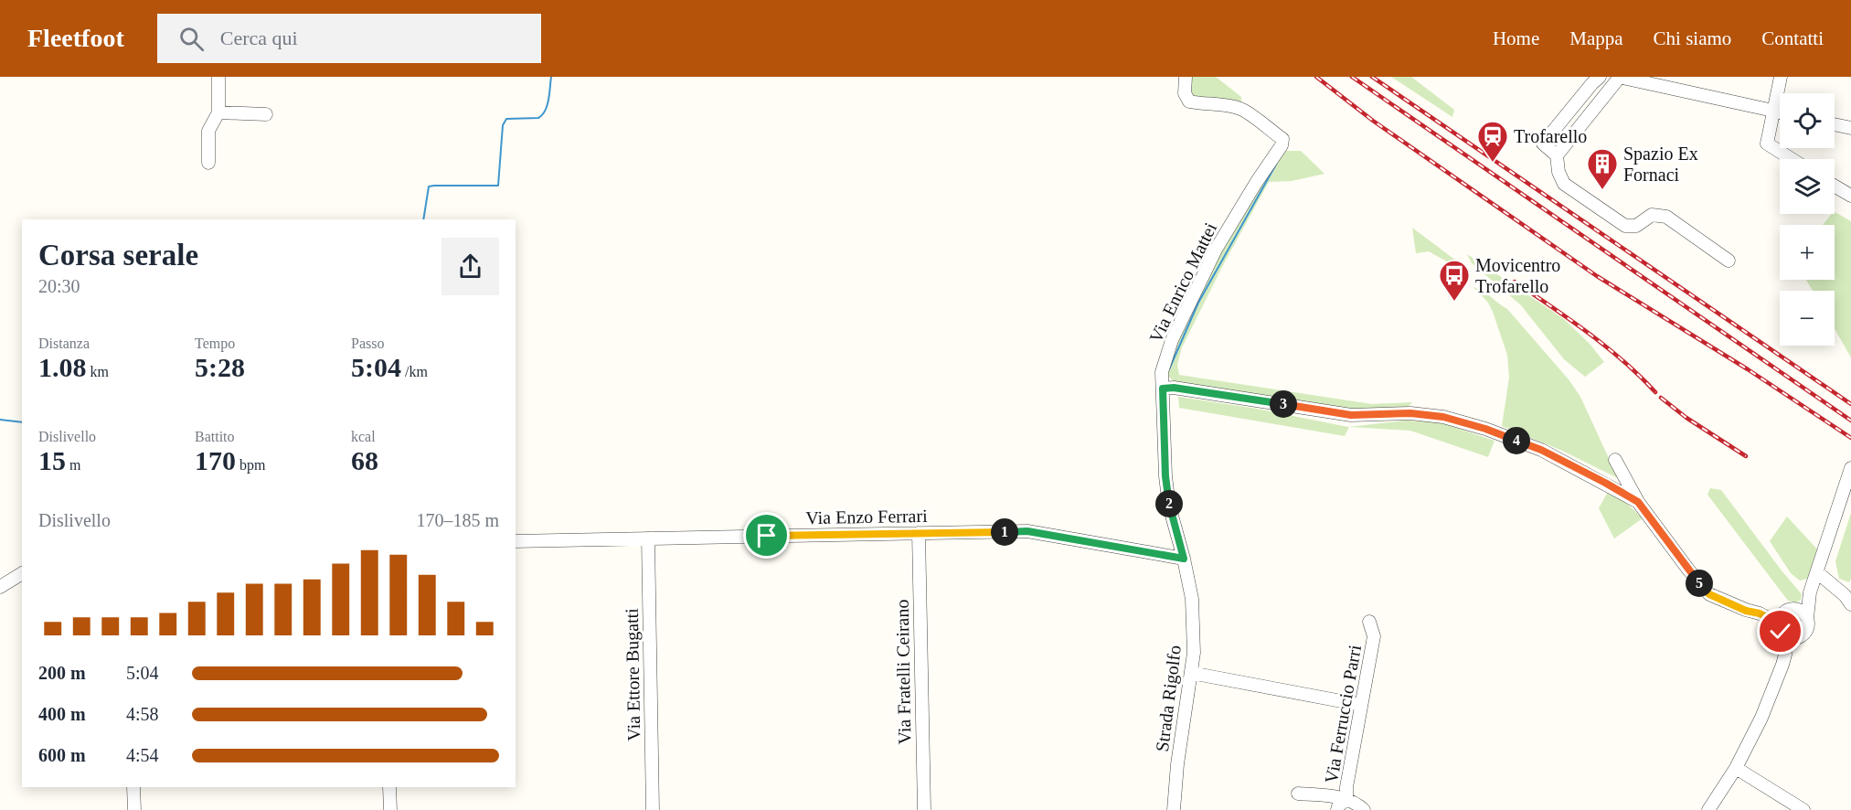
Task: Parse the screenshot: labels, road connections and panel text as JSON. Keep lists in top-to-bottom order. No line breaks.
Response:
{"streets":{"street":["Via Enrico Mattei","Via Enzo Ferrari","Via Fratelli Ceirano","Via Ettore Bugatti","Strada Rigolfo","Via Ferruccio Parri"]},"crossings":[["Via Enrico Mattei","Via Enzo Ferrari"],["Via Enrico Mattei","Strada Rigolfo"],["Via Enzo Ferrari","Via Fratelli Ceirano"],["Via Enzo Ferrari","Via Ettore Bugatti"],["Via Enzo Ferrari","Strada Rigolfo"]],"places":{"station":["Trofarello"],"building":["Spazio Ex Fornaci"],"bus stop":["Movicentro Trofarello"]},"page":{"header":"Fleetfoot","search":"Cerca qui","nav":["Home","Mappa","Chi siamo","Contatti"],"map_buttons":["+","−"],"heading":["Corsa serale","20:30"],"stats":[["Distanza","1.08 km"],["Tempo","5:28"],["Passo","5:04 /km"],["Dislivello","15 m"],["Battito","170 bpm"],["kcal","68"]],"pins":["3","4","2","1","5"],"chart":["Dislivello","170–185 m"],"list":[{"name":"200 m","note":"5:04"},{"name":"400 m","note":"4:58"},{"name":"600 m","note":"4:54"}]}}
